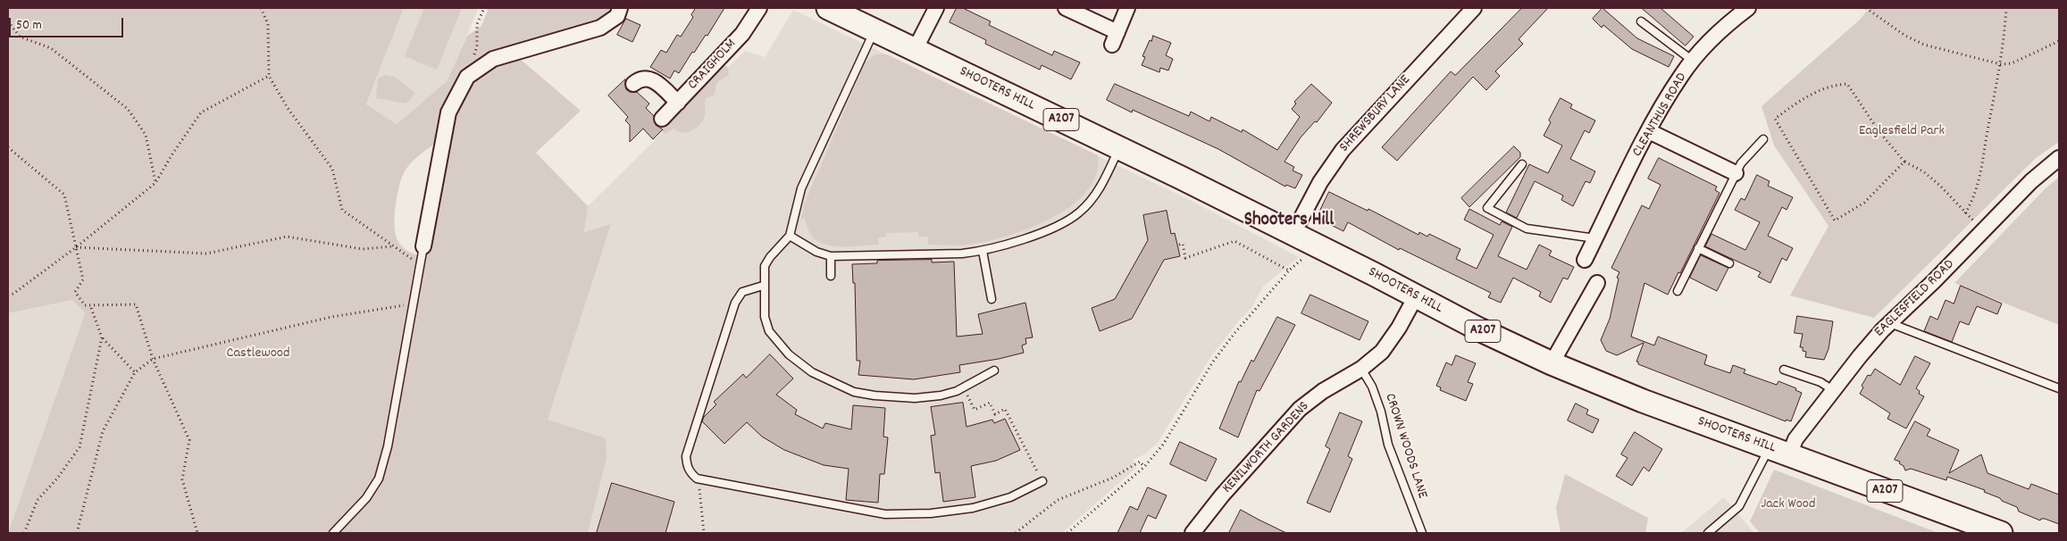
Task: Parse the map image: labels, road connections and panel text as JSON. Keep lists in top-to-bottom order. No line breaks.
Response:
{"streets":{"main road":["SHOOTERS HILL","A207"],"street":["CRAIGHOLM","SHREWSBURY LANE","CLEANTHUS ROAD","EAGLESFIELD ROAD","KENILWORTH GARDENS"],"lane":["CROWN WOODS LANE"]},"crossings":[["SHOOTERS HILL","SHREWSBURY LANE"],["SHOOTERS HILL","EAGLESFIELD ROAD"],["SHOOTERS HILL","KENILWORTH GARDENS"],["CROWN WOODS LANE","KENILWORTH GARDENS"]],"districts":["Shooters Hill"],"parks":["Eaglesfield Park","Castlewood","Jack Wood"],"scale_bar":"50 m"}
